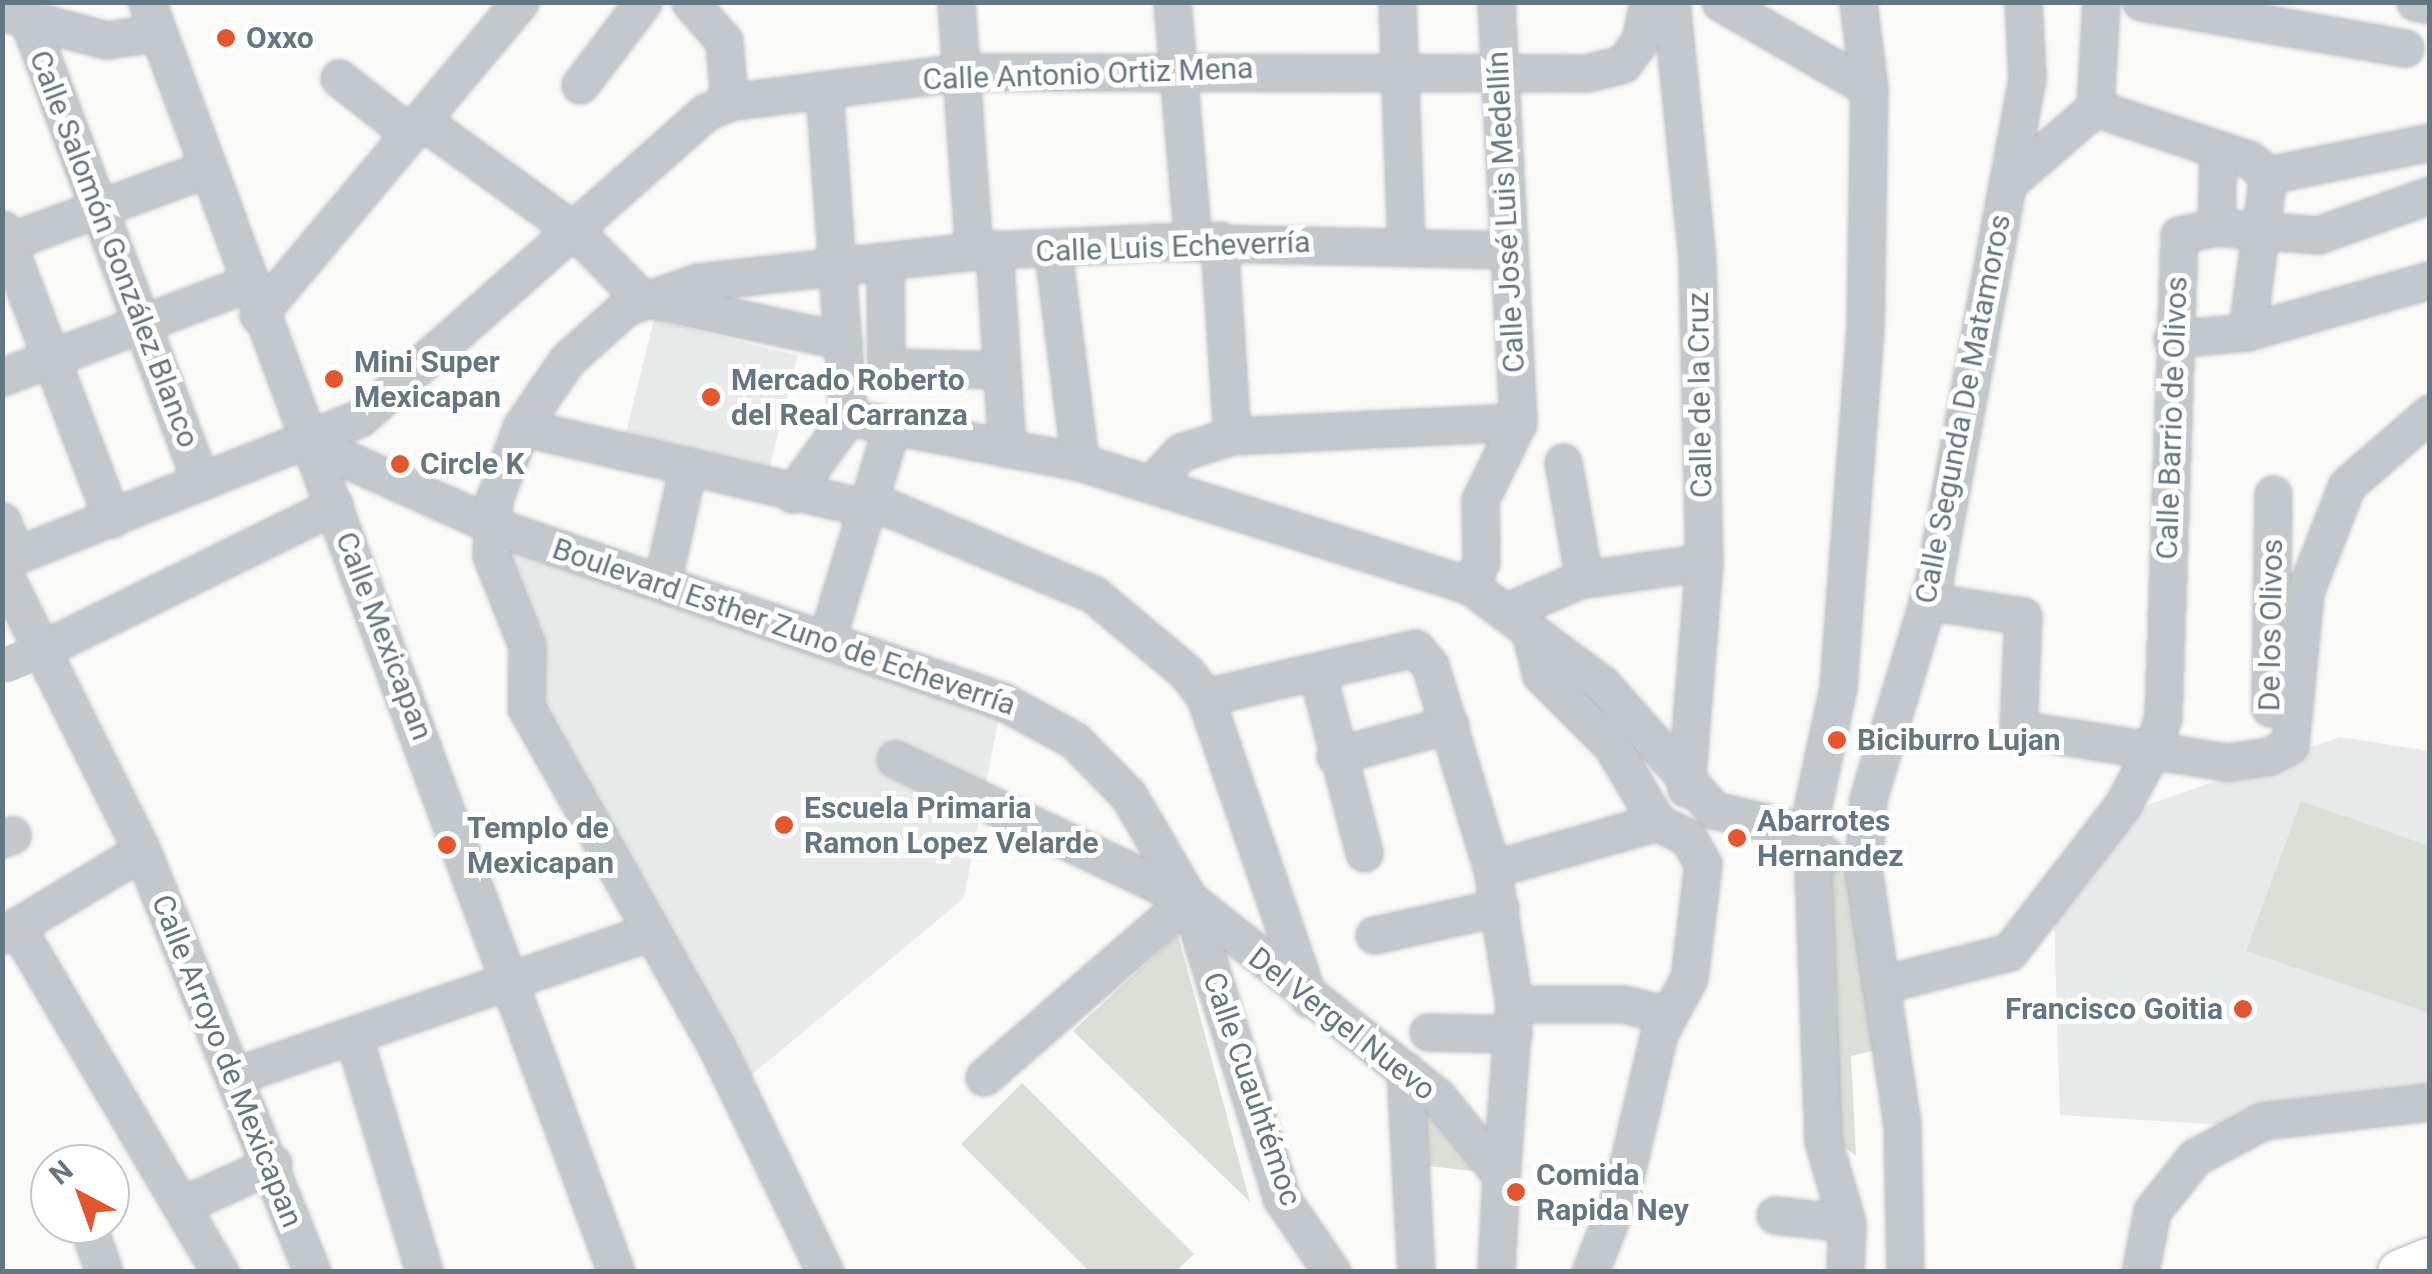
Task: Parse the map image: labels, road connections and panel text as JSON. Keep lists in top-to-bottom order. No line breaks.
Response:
{"streets":{"street":["Calle Antonio Ortiz Mena","Calle José Luis Medellín","Calle Luis Echeverría","Calle Salomón González Blanco","Calle de la Cruz","Calle Segunda De Matamoros","Calle Barrio de Olivos","De los Olivos","Boulevard Esther Zuno de Echeverría","Calle Mexicapan","Del Vergel Nuevo","Calle Arroyo de Mexicapan","Calle Cuauhtémoc"]},"crossings":[["Calle Antonio Ortiz Mena","Calle José Luis Medellín"],["Calle Antonio Ortiz Mena","Calle Salomón González Blanco"],["Calle Antonio Ortiz Mena","Boulevard Esther Zuno de Echeverría"],["Calle Antonio Ortiz Mena","Calle Mexicapan"],["Calle Antonio Ortiz Mena","Calle Arroyo de Mexicapan"],["Calle José Luis Medellín","Calle Luis Echeverría"],["Boulevard Esther Zuno de Echeverría","Calle Mexicapan"],["Boulevard Esther Zuno de Echeverría","Del Vergel Nuevo"],["Boulevard Esther Zuno de Echeverría","Calle Cuauhtémoc"],["Del Vergel Nuevo","Calle Cuauhtémoc"]],"places":["Oxxo","Mini Super Mexicapan","Mercado Roberto del Real Carranza","Circle K","Biciburro Lujan","Escuela Primaria Ramon Lopez Velarde","Abarrotes Hernandez","Templo de Mexicapan","Francisco Goitia","Comida Rapida Ney"],"north":"top left"}
